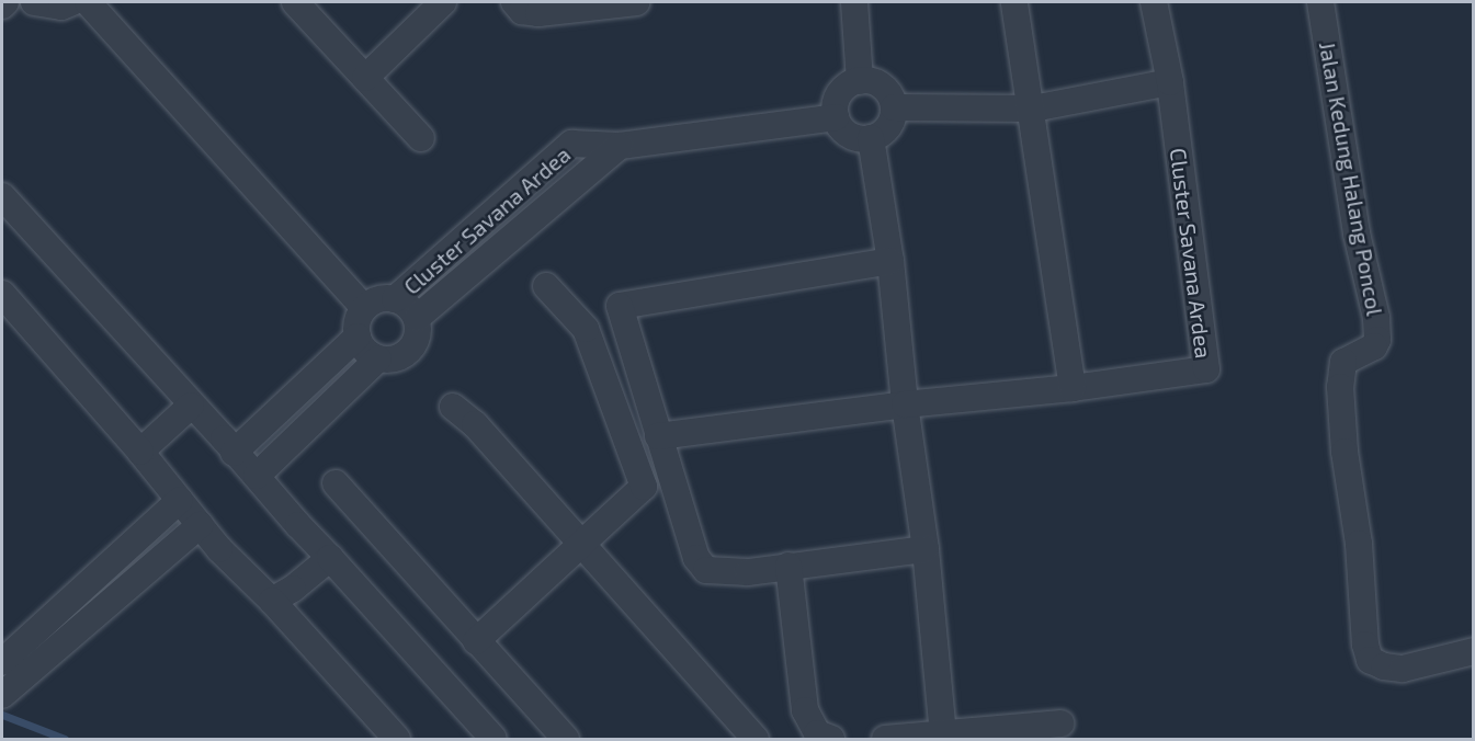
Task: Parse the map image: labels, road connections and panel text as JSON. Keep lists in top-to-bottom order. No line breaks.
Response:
{"streets":{"street":["Jalan Kedung Halang Poncol","Cluster Savana Ardea"]}}
